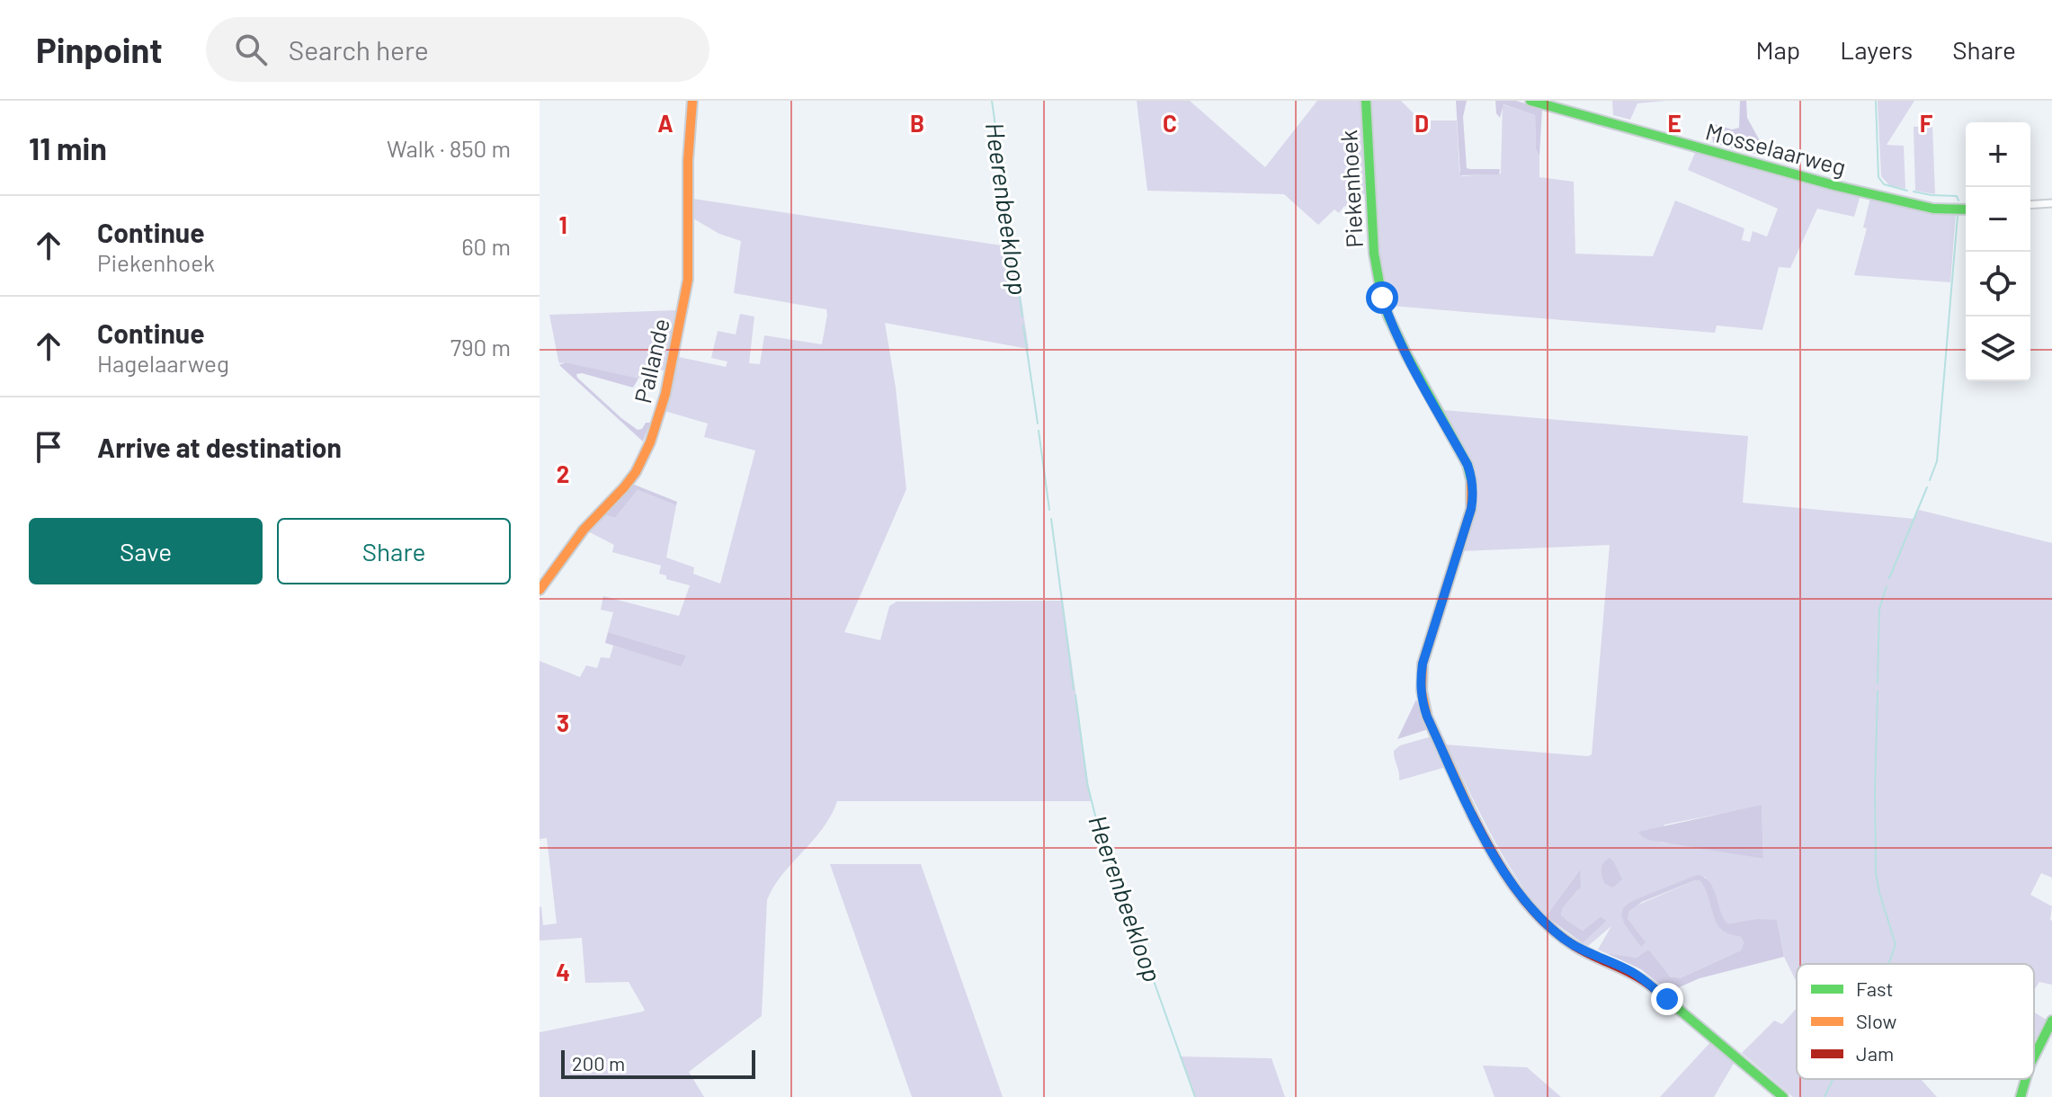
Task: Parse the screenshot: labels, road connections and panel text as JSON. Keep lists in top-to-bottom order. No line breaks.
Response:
{"streets":{"street":["Mosselaarweg","Piekenhoek","Pallande"]},"water":["Heerenbeekloop"],"legend":["Fast","Slow","Jam"],"scale_bar":"200 m","page":{"header":"Pinpoint","search":"Search here","nav":["Map","Layers","Share"],"heading":["11 min","Walk · 850 m"],"map_buttons":["+","−"],"list":[["Continue","Piekenhoek","60 m"],["Continue","Hagelaarweg","790 m"],"Arrive at destination"],"buttons":["Save","Share"],"scale":"200 m"},"grid":{"columns":["A","B","C","D","E","F"],"rows":["1","2","3","4"]}}
